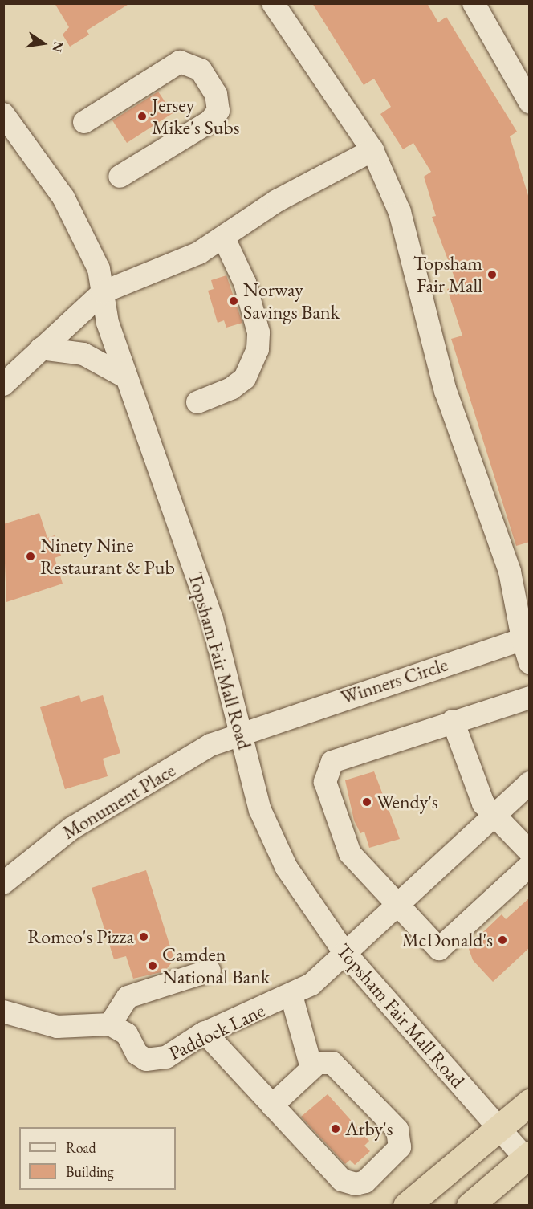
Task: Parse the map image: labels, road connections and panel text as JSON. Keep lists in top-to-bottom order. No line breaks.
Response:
{"streets":{"street":["Topsham Fair Mall Road","Winners Circle","Monument Place","Paddock Lane"]},"crossings":[["Topsham Fair Mall Road","Winners Circle"],["Topsham Fair Mall Road","Monument Place"],["Topsham Fair Mall Road","Paddock Lane"],["Winners Circle","Monument Place"]],"places":["Jersey Mike's Subs","Topsham Fair Mall","Norway Savings Bank","Ninety Nine Restaurant & Pub","Wendy's","Romeo's Pizza","McDonald's","Camden National Bank","Arby's"],"legend":["Road","Building"],"north":"right"}
